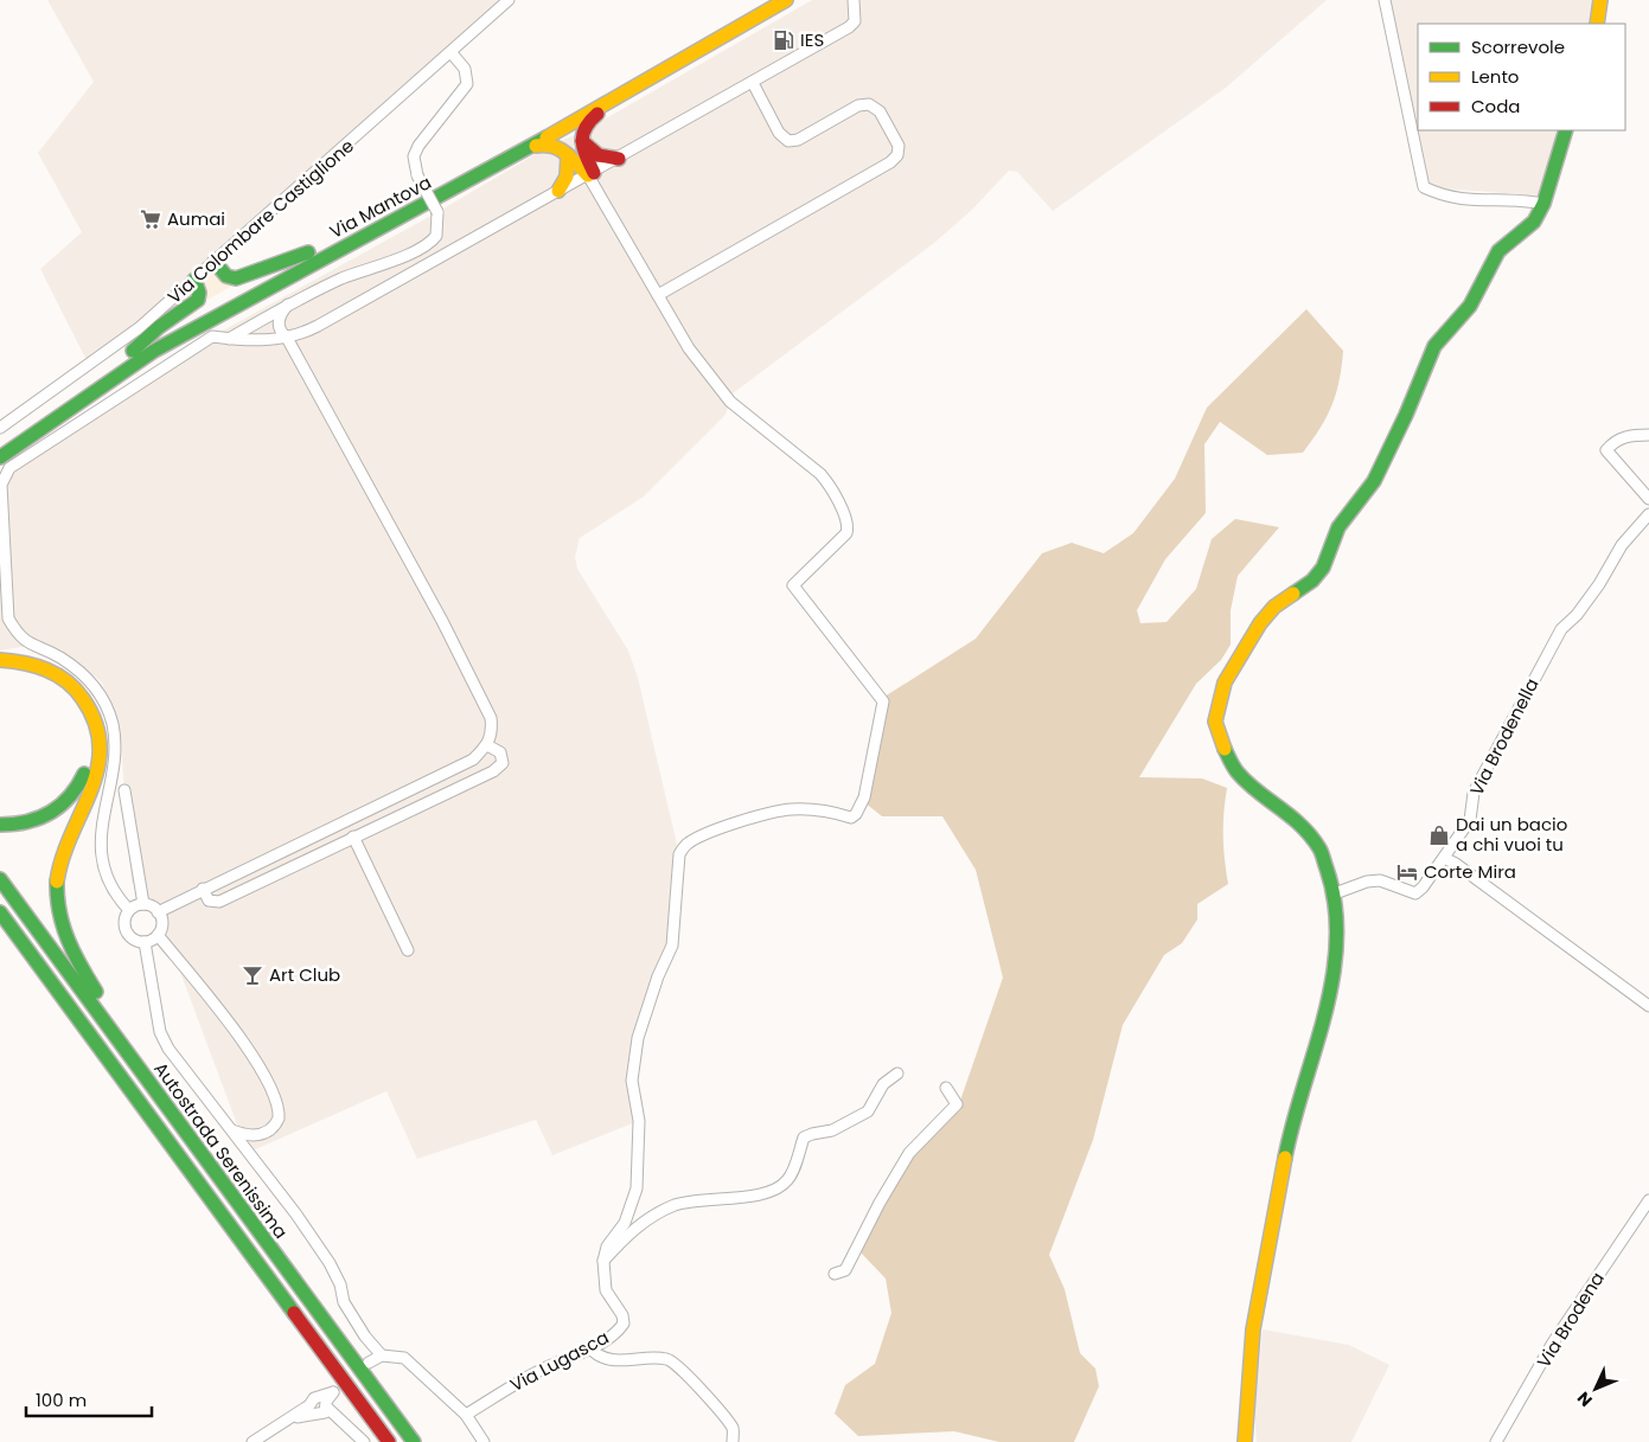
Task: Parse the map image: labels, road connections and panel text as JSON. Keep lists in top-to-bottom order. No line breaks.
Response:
{"streets":{"main road":["Via Mantova","Autostrada Serenissima"],"street":["Via Colombare Castiglione","Via Brodenella","Via Brodena","Via Lugasca"]},"places":{"fuel station":["IES"],"supermarket":["Aumai"],"shop":["Dai un bacio a chi vuoi tu"],"hotel":["Corte Mira"],"bar":["Art Club"]},"legend":["Scorrevole","Lento","Coda"],"scale_bar":"100 m","north":"bottom left"}
